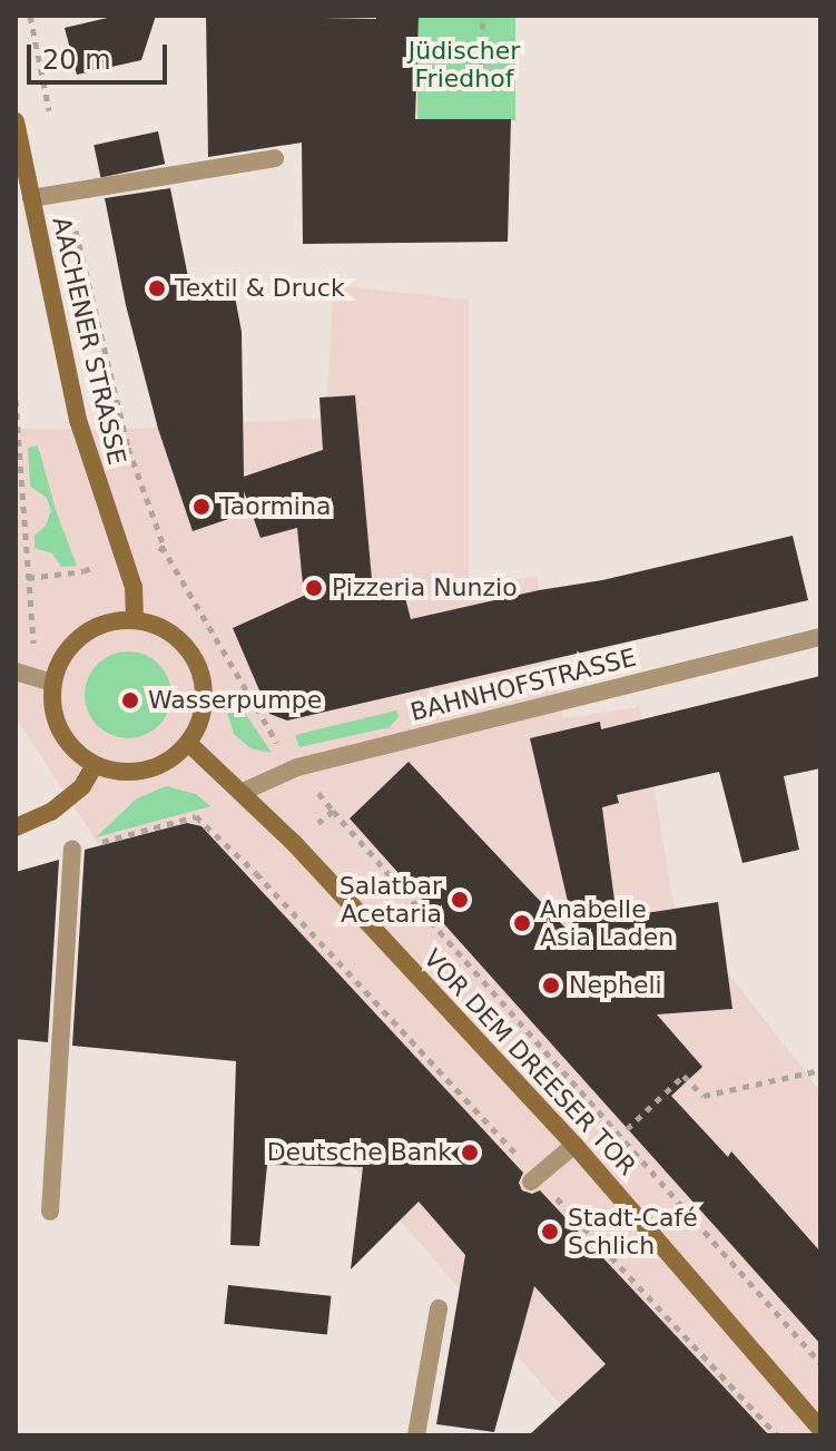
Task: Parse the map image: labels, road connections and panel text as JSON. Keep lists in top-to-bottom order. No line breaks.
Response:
{"streets":{"main road":["AACHENER STRASSE","VOR DEM DREESER TOR"],"street":["BAHNHOFSTRASSE"]},"crossings":[["AACHENER STRASSE","VOR DEM DREESER TOR"],["BAHNHOFSTRASSE","VOR DEM DREESER TOR"]],"parks":["Jüdischer Friedhof"],"places":["Textil & Druck","Taormina","Pizzeria Nunzio","Wasserpumpe","Salatbar Acetaria","Anabelle Asia Laden","Nepheli","Deutsche Bank","Stadt-Café Schlich"],"scale_bar":"20 m"}
